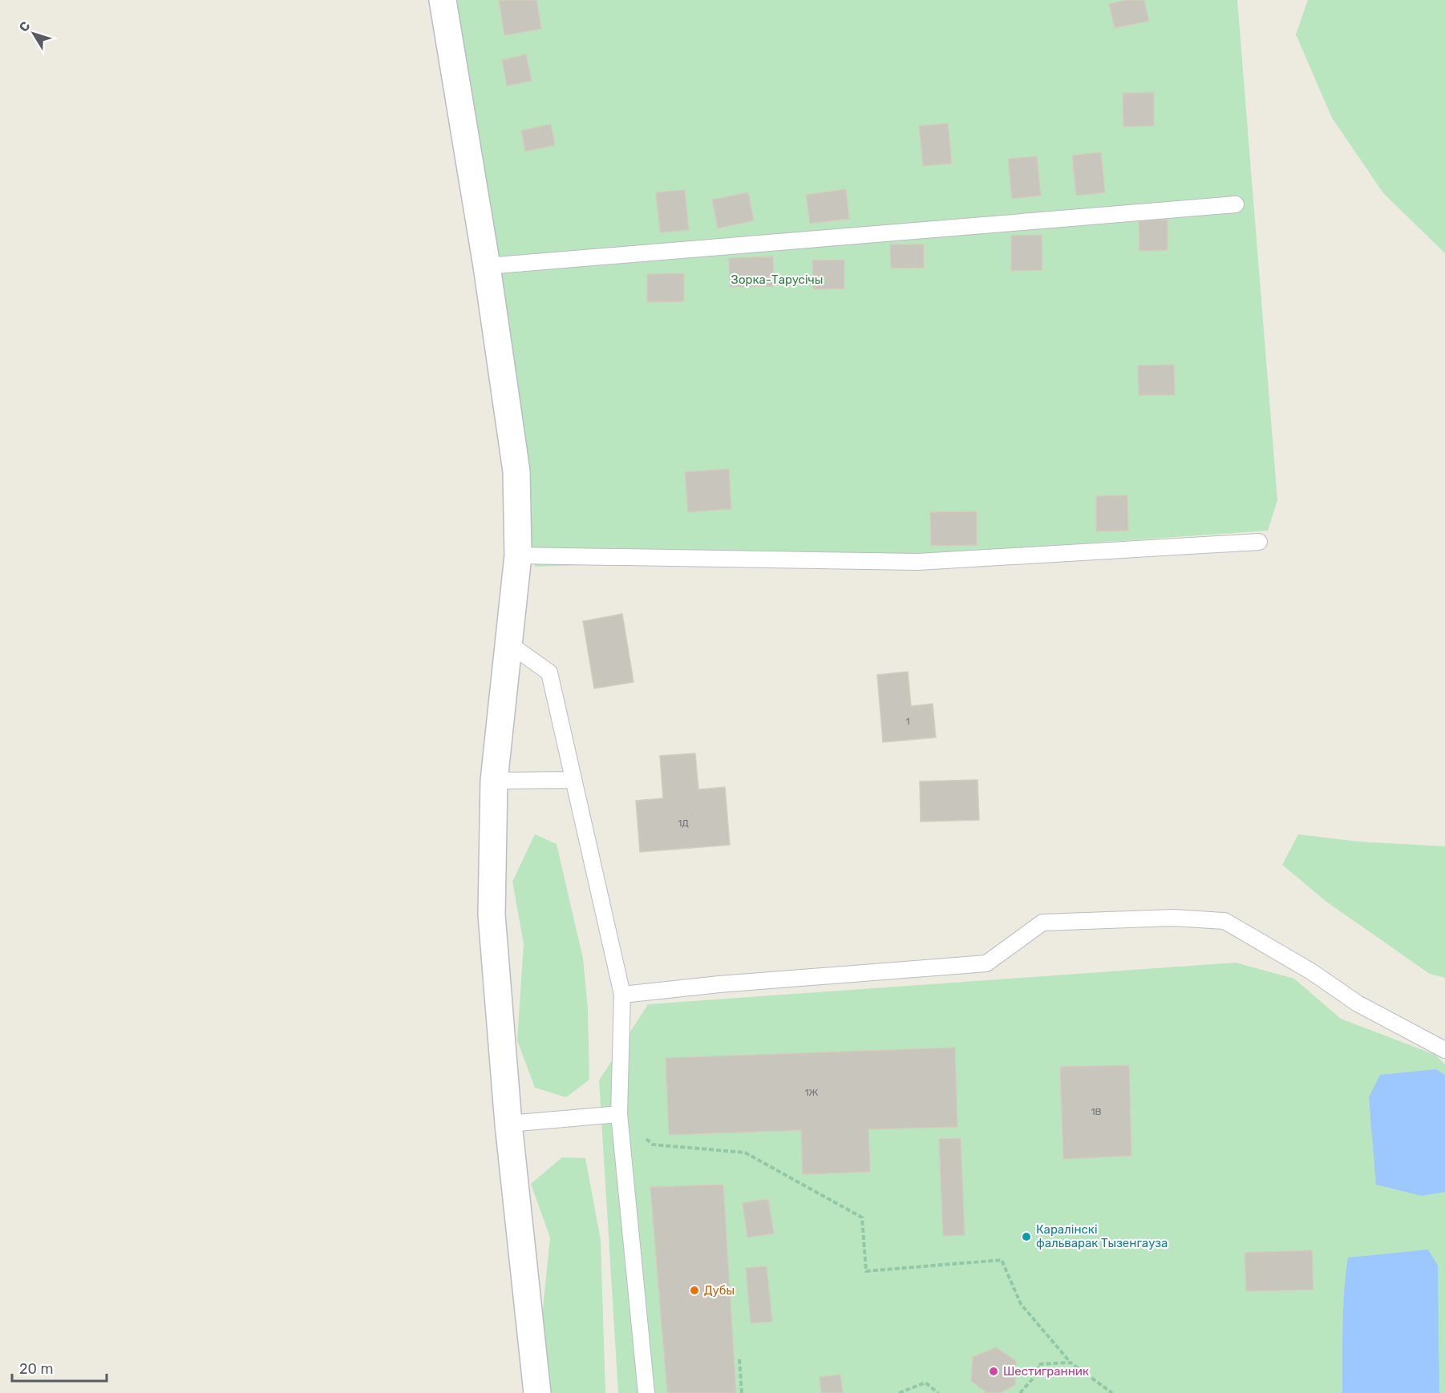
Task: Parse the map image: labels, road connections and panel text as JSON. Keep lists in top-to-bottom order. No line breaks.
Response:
{"parks":["Зорка-Тарусічы"],"places":["Каралінскі фальварак Тызенгауза","Дубы","Шестигранник"],"house_numbers":["1","1Д","1Ж","1В"],"scale_bar":"20 m","north":"top left"}
